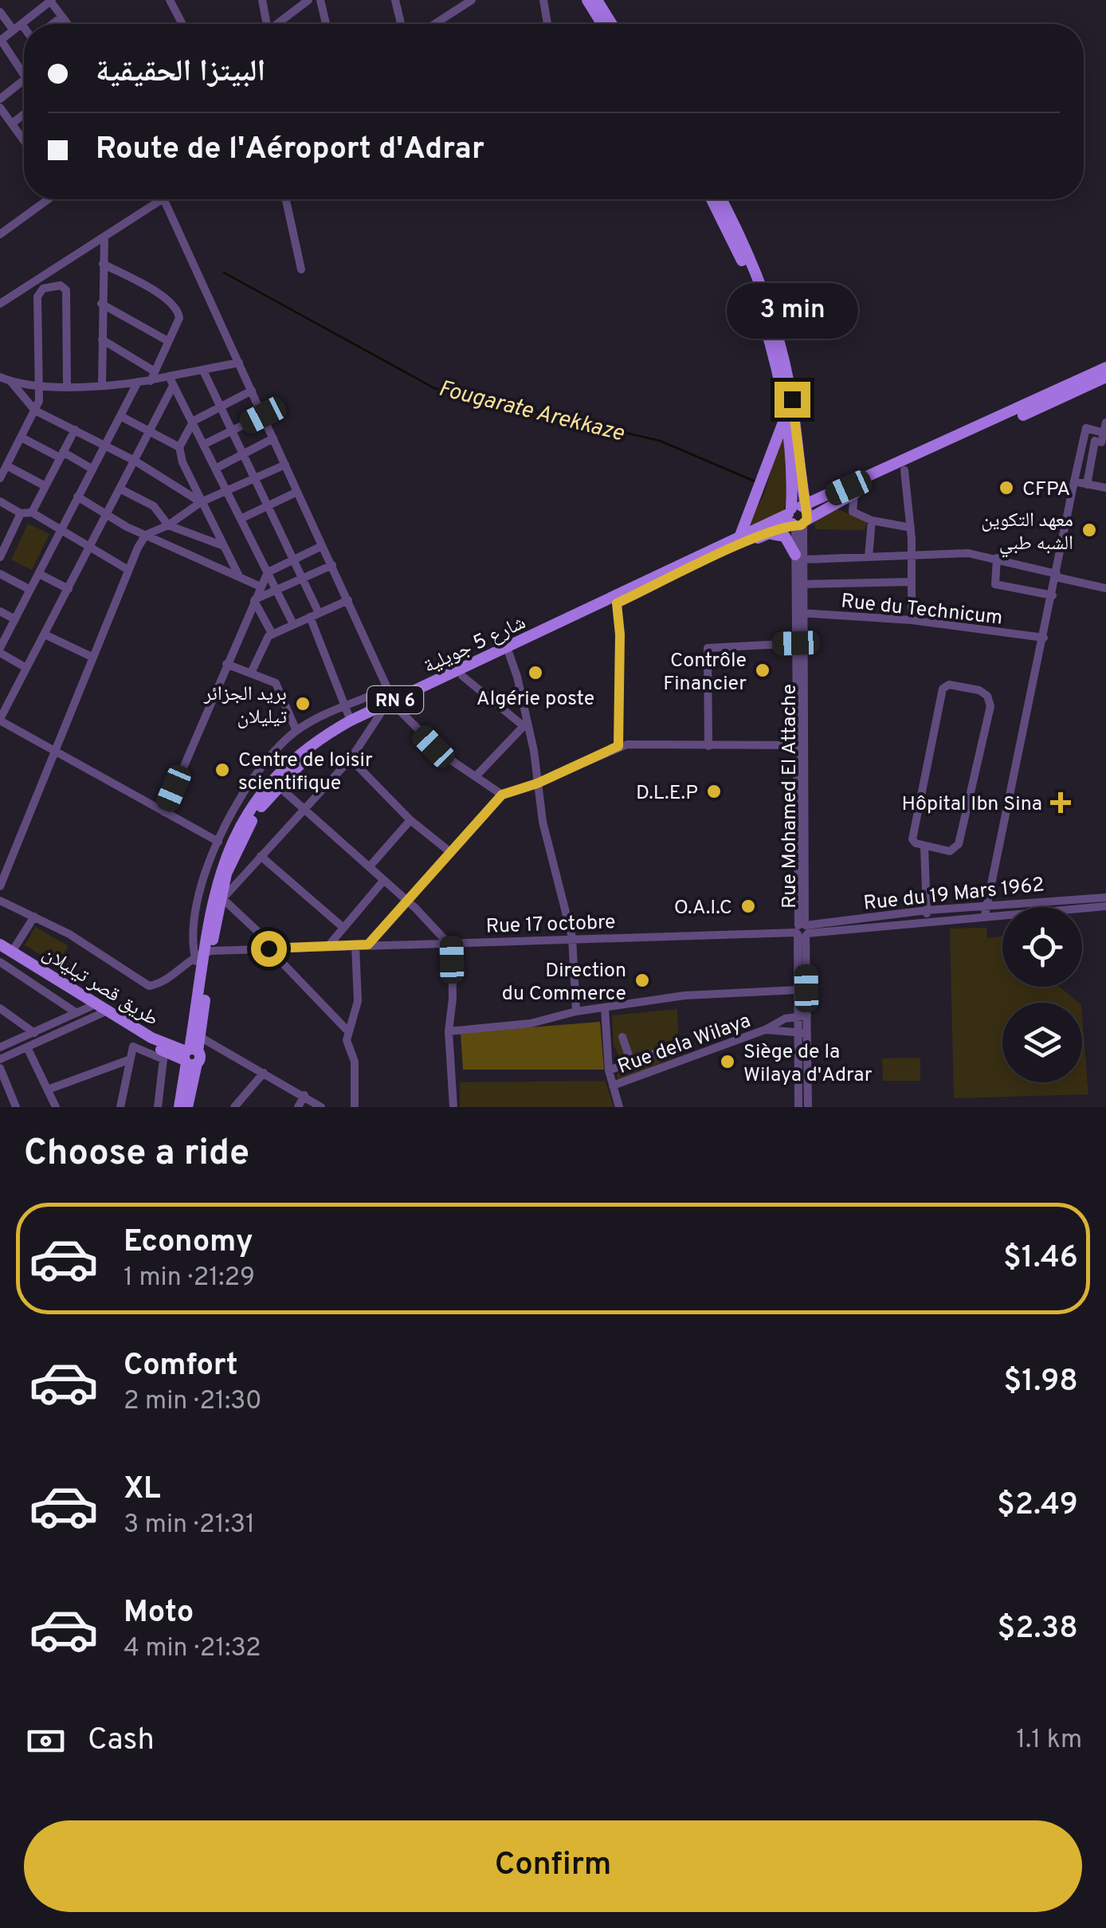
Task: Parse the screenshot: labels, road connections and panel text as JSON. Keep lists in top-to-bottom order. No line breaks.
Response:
{"streets":{"main road":["شارع 5 جويلية","RN 6","طريق قصر تيليلان"],"street":["Rue du Technicum","Rue Mohamed El Attache","Rue du 19 Mars 1962","Rue 17 octobre","Rue dela Wilaya"]},"crossings":[["Rue du Technicum","Rue Mohamed El Attache"],["شارع 5 جويلية","RN 6"],["شارع 5 جويلية","Rue Mohamed El Attache"],["شارع 5 جويلية","Rue 17 octobre"],["شارع 5 جويلية","طريق قصر تيليلان"],["RN 6","Rue Mohamed El Attache"],["Rue Mohamed El Attache","Rue du 19 Mars 1962"],["Rue Mohamed El Attache","Rue 17 octobre"],["Rue Mohamed El Attache","Rue dela Wilaya"],["Rue du 19 Mars 1962","Rue 17 octobre"]],"water":["Fougarate Arekkaze"],"places":{"other":["CFPA","معهد التكوين الشبه طبي","Contrôle Financier","Algérie poste","بريد الجزائر تيليلان","Centre de loisir scientifique","D.L.E.P","O.A.I.C","Direction du Commerce","Siège de la Wilaya d'Adrar"],"health":["Hôpital Ibn Sina"]},"page":{"banner":["البيتزا الحقيقية","Route de l'Aéroport d'Adrar"],"bubble":"3 min","heading":"Choose a ride","list":[{"name":"Economy","note":"1 min · 21:29","value":"$1.46"},{"name":"Comfort","note":"2 min · 21:30","value":"$1.98"},{"name":"XL","note":"3 min · 21:31","value":"$2.49"},{"name":"Moto","note":"4 min · 21:32","value":"$2.38"}],"pay":["Cash","1.1 km"],"buttons":"Confirm"}}
